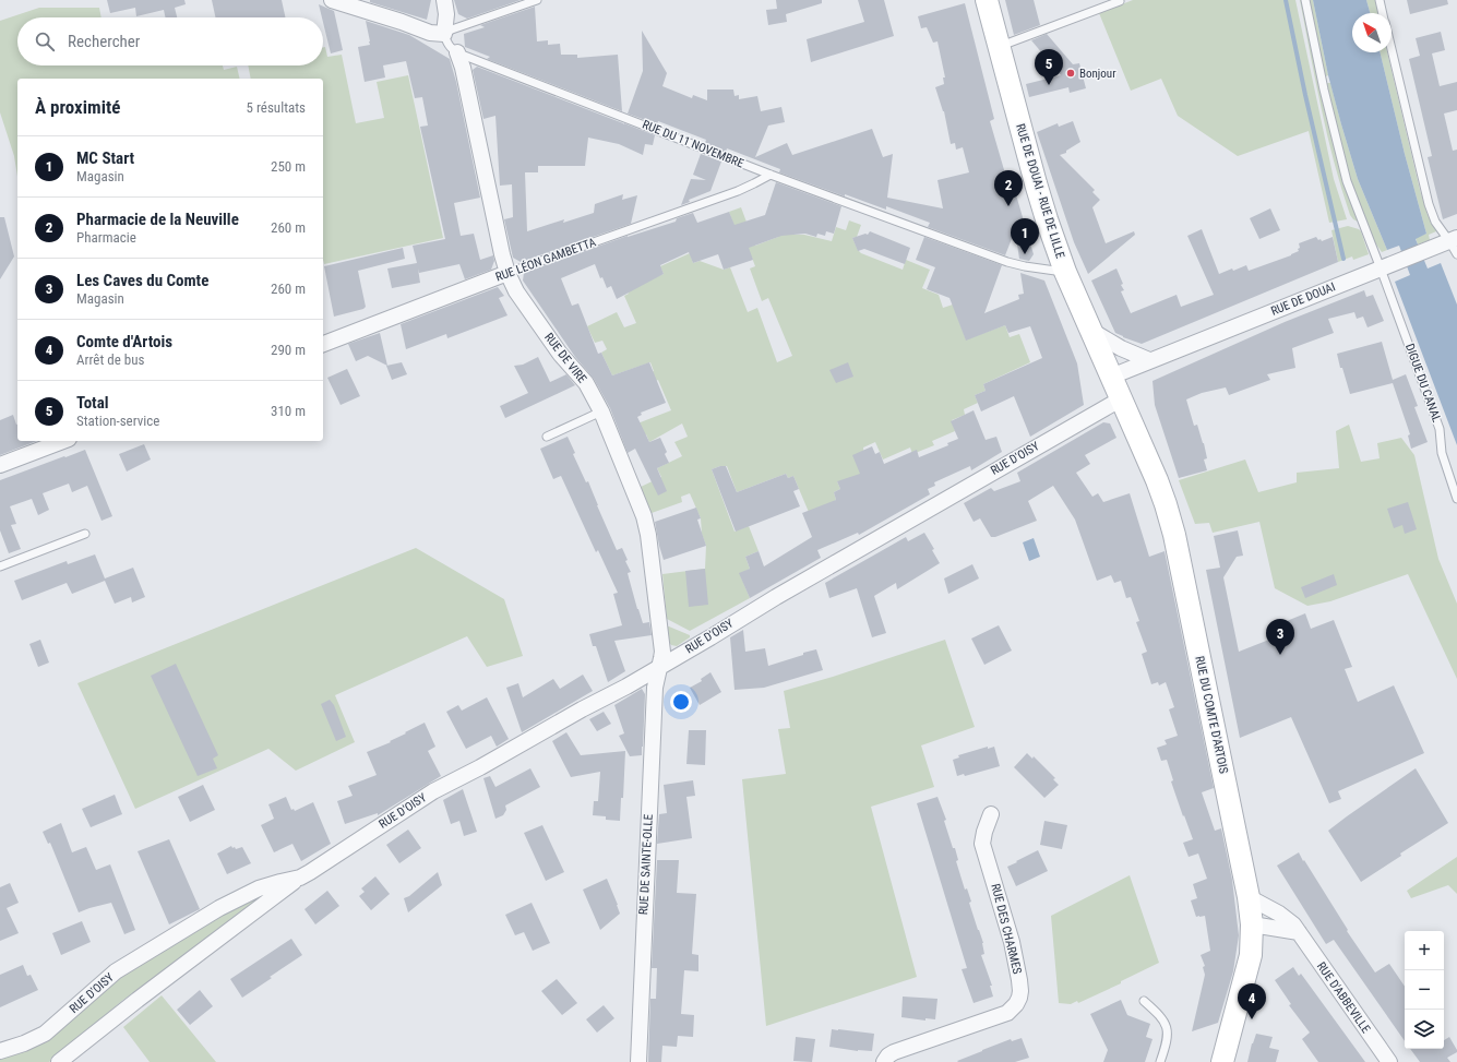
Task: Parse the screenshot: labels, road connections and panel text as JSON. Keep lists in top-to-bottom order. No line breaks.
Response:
{"streets":{"main road":["RUE DE DOUAI - RUE DE LILLE","RUE DU COMTE D'ARTOIS"],"street":["RUE LÉON GAMBETTA","RUE DE DOUAI","RUE DE VIRE","RUE D'OISY","RUE DE SAINTE-OLLE","RUE DES CHARMES","RUE D'ABBEVILLE"],"lane":["RUE DU 11 NOVEMBRE","DIGUE DU CANAL"]},"crossings":[["RUE DU 11 NOVEMBRE","RUE DE DOUAI - RUE DE LILLE"],["RUE DU 11 NOVEMBRE","RUE LÉON GAMBETTA"],["RUE DU 11 NOVEMBRE","RUE DE VIRE"],["RUE DE DOUAI - RUE DE LILLE","RUE DE DOUAI"],["RUE DE DOUAI - RUE DE LILLE","RUE DU COMTE D'ARTOIS"],["RUE LÉON GAMBETTA","RUE DE VIRE"],["RUE DE DOUAI","DIGUE DU CANAL"],["RUE DE DOUAI","RUE DU COMTE D'ARTOIS"],["RUE DE VIRE","RUE D'OISY"],["RUE DE VIRE","RUE DE SAINTE-OLLE"],["RUE D'OISY","RUE DU COMTE D'ARTOIS"],["RUE D'OISY","RUE DE SAINTE-OLLE"],["RUE DU COMTE D'ARTOIS","RUE D'ABBEVILLE"]],"places":["Bonjour"],"north":"top left","page":{"search":"Rechercher","pins":["5","2","1","3","4"],"heading":["À proximité","5 résultats"],"list":[{"mark":"1","name":"MC Start","note":"Magasin","value":"250 m"},{"mark":"2","name":"Pharmacie de la Neuville","note":"Pharmacie","value":"260 m"},{"mark":"3","name":"Les Caves du Comte","note":"Magasin","value":"260 m"},{"mark":"4","name":"Comte d'Artois","note":"Arrêt de bus","value":"290 m"},{"mark":"5","name":"Total","note":"Station-service","value":"310 m"}],"map_buttons":["+","−"]}}
